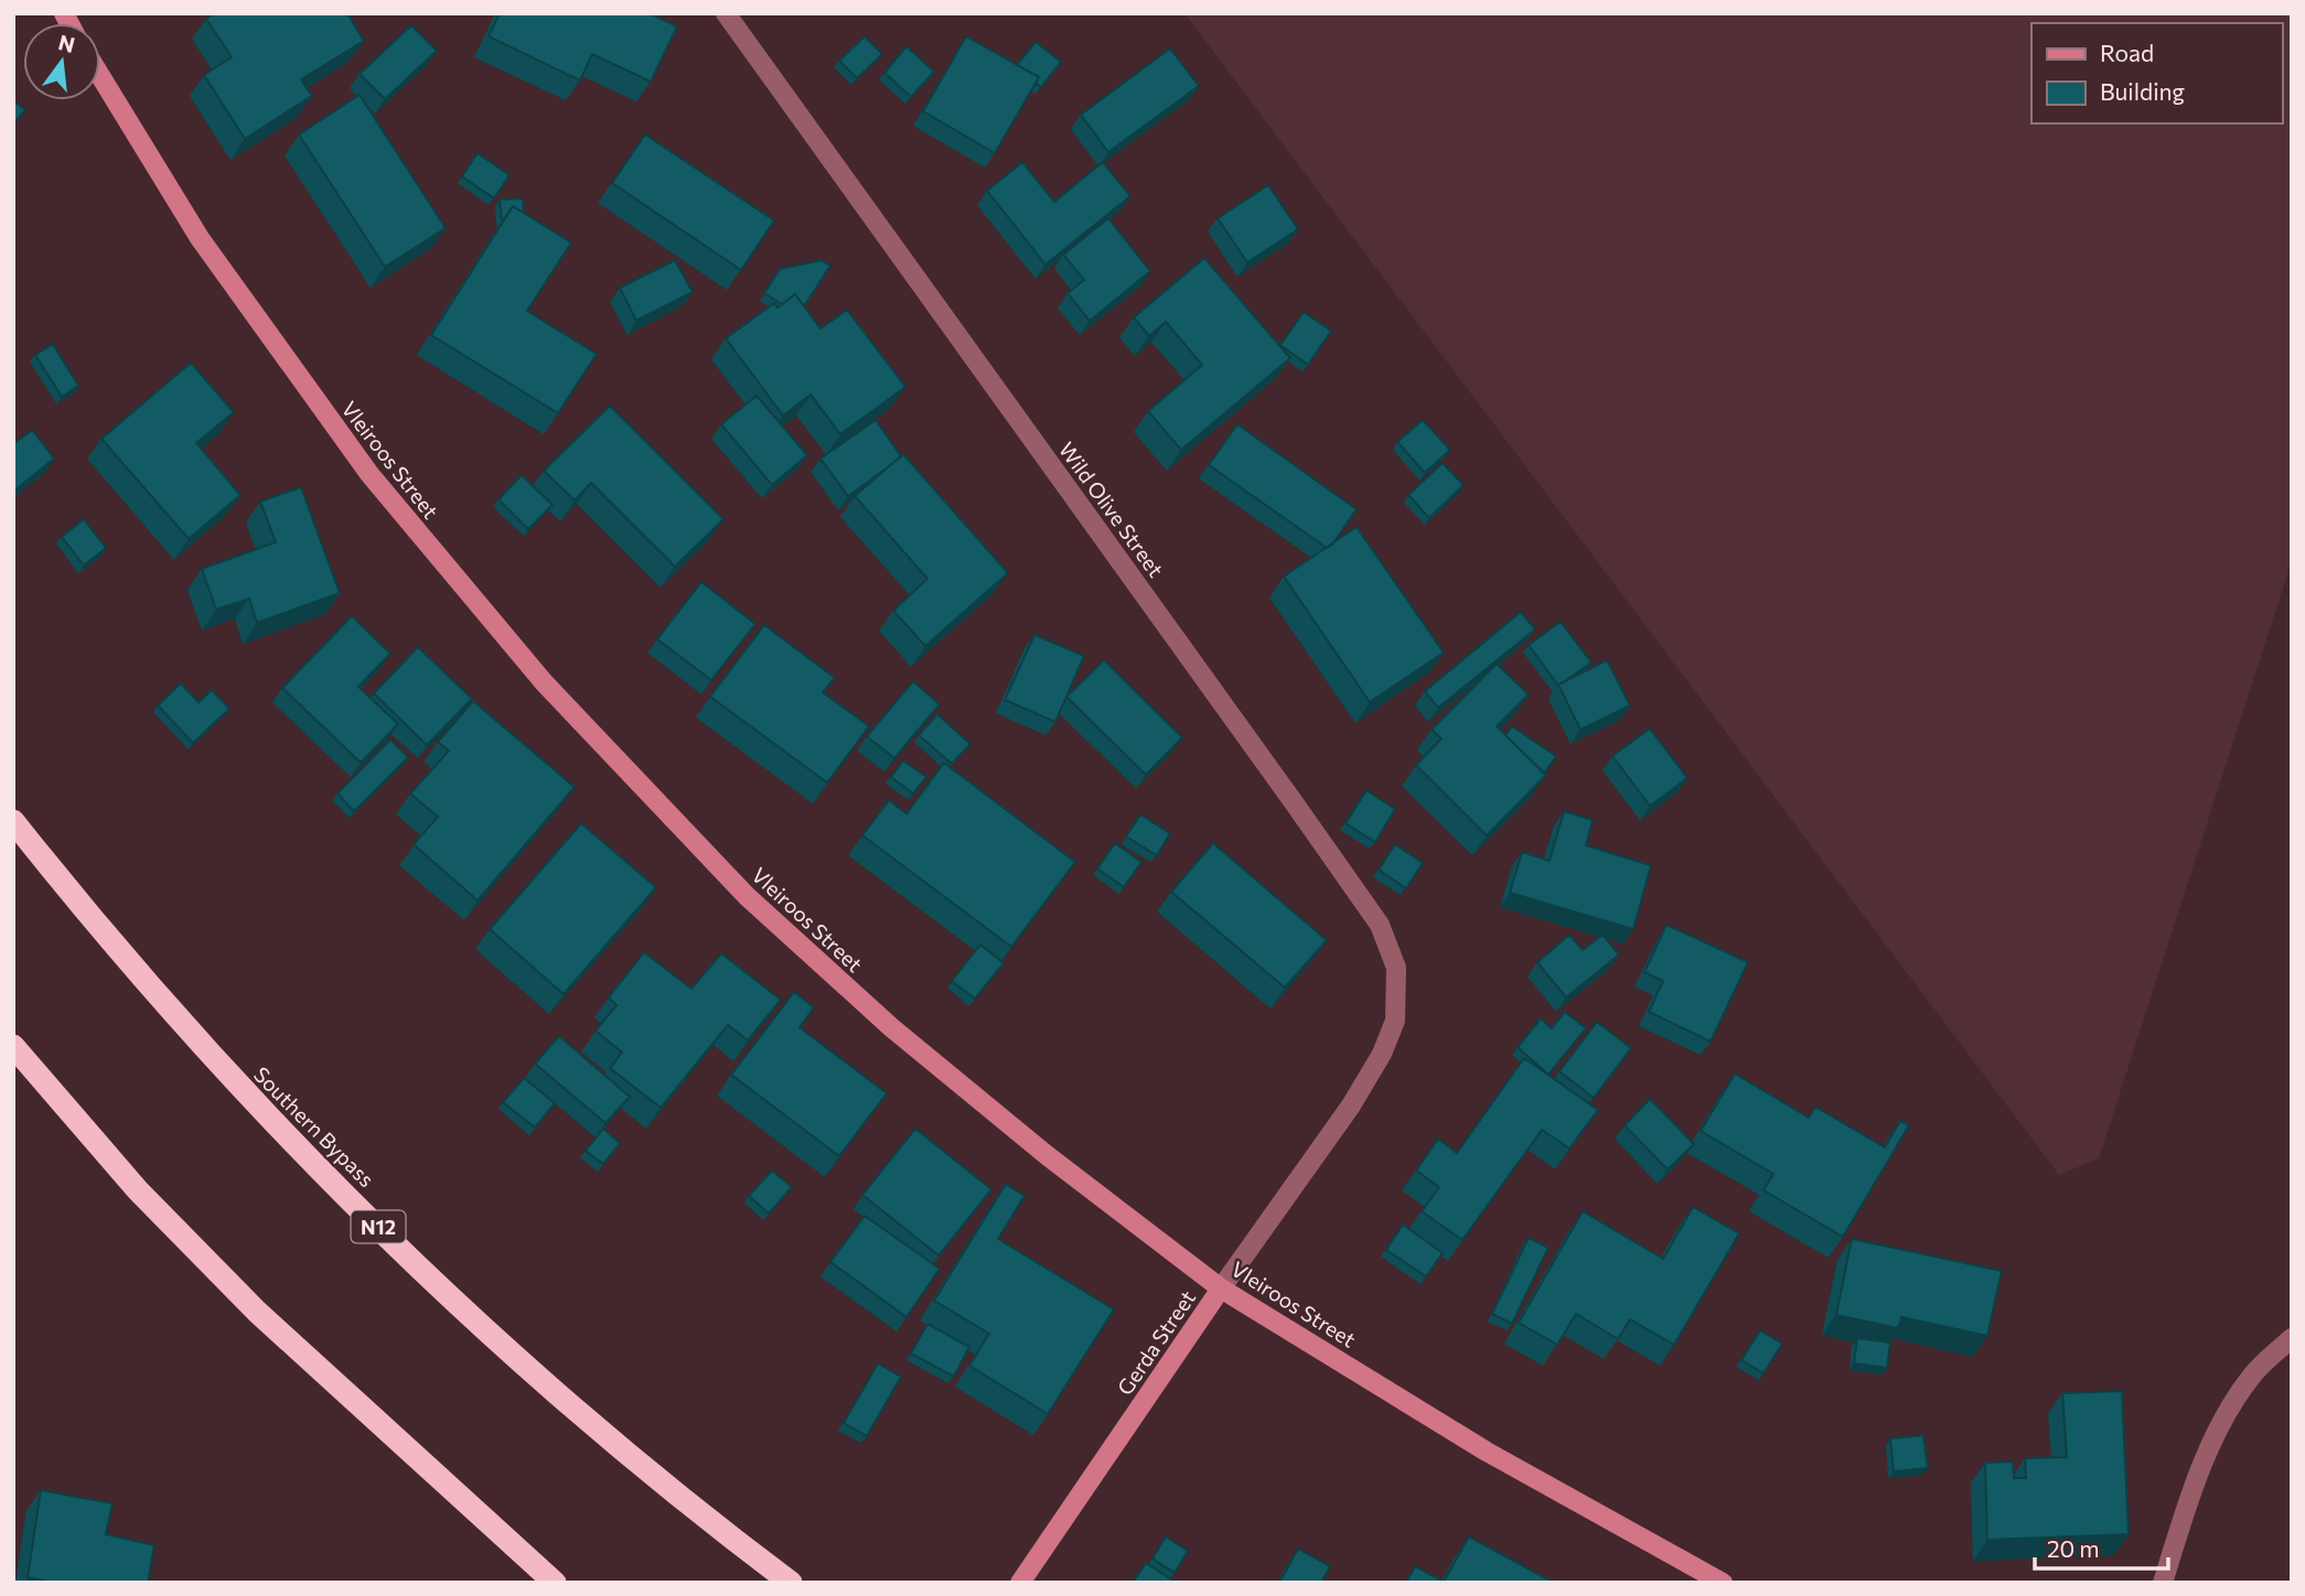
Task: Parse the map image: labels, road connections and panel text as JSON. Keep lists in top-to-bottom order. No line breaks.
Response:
{"streets":{"highway":["Southern Bypass","N12"],"street":["Vleiroos Street","Wild Olive Street","Gerda Street"]},"crossings":[["Vleiroos Street","Gerda Street"],["Wild Olive Street","Gerda Street"]],"legend":["Road","Building"],"scale_bar":"20 m","north":"top"}
